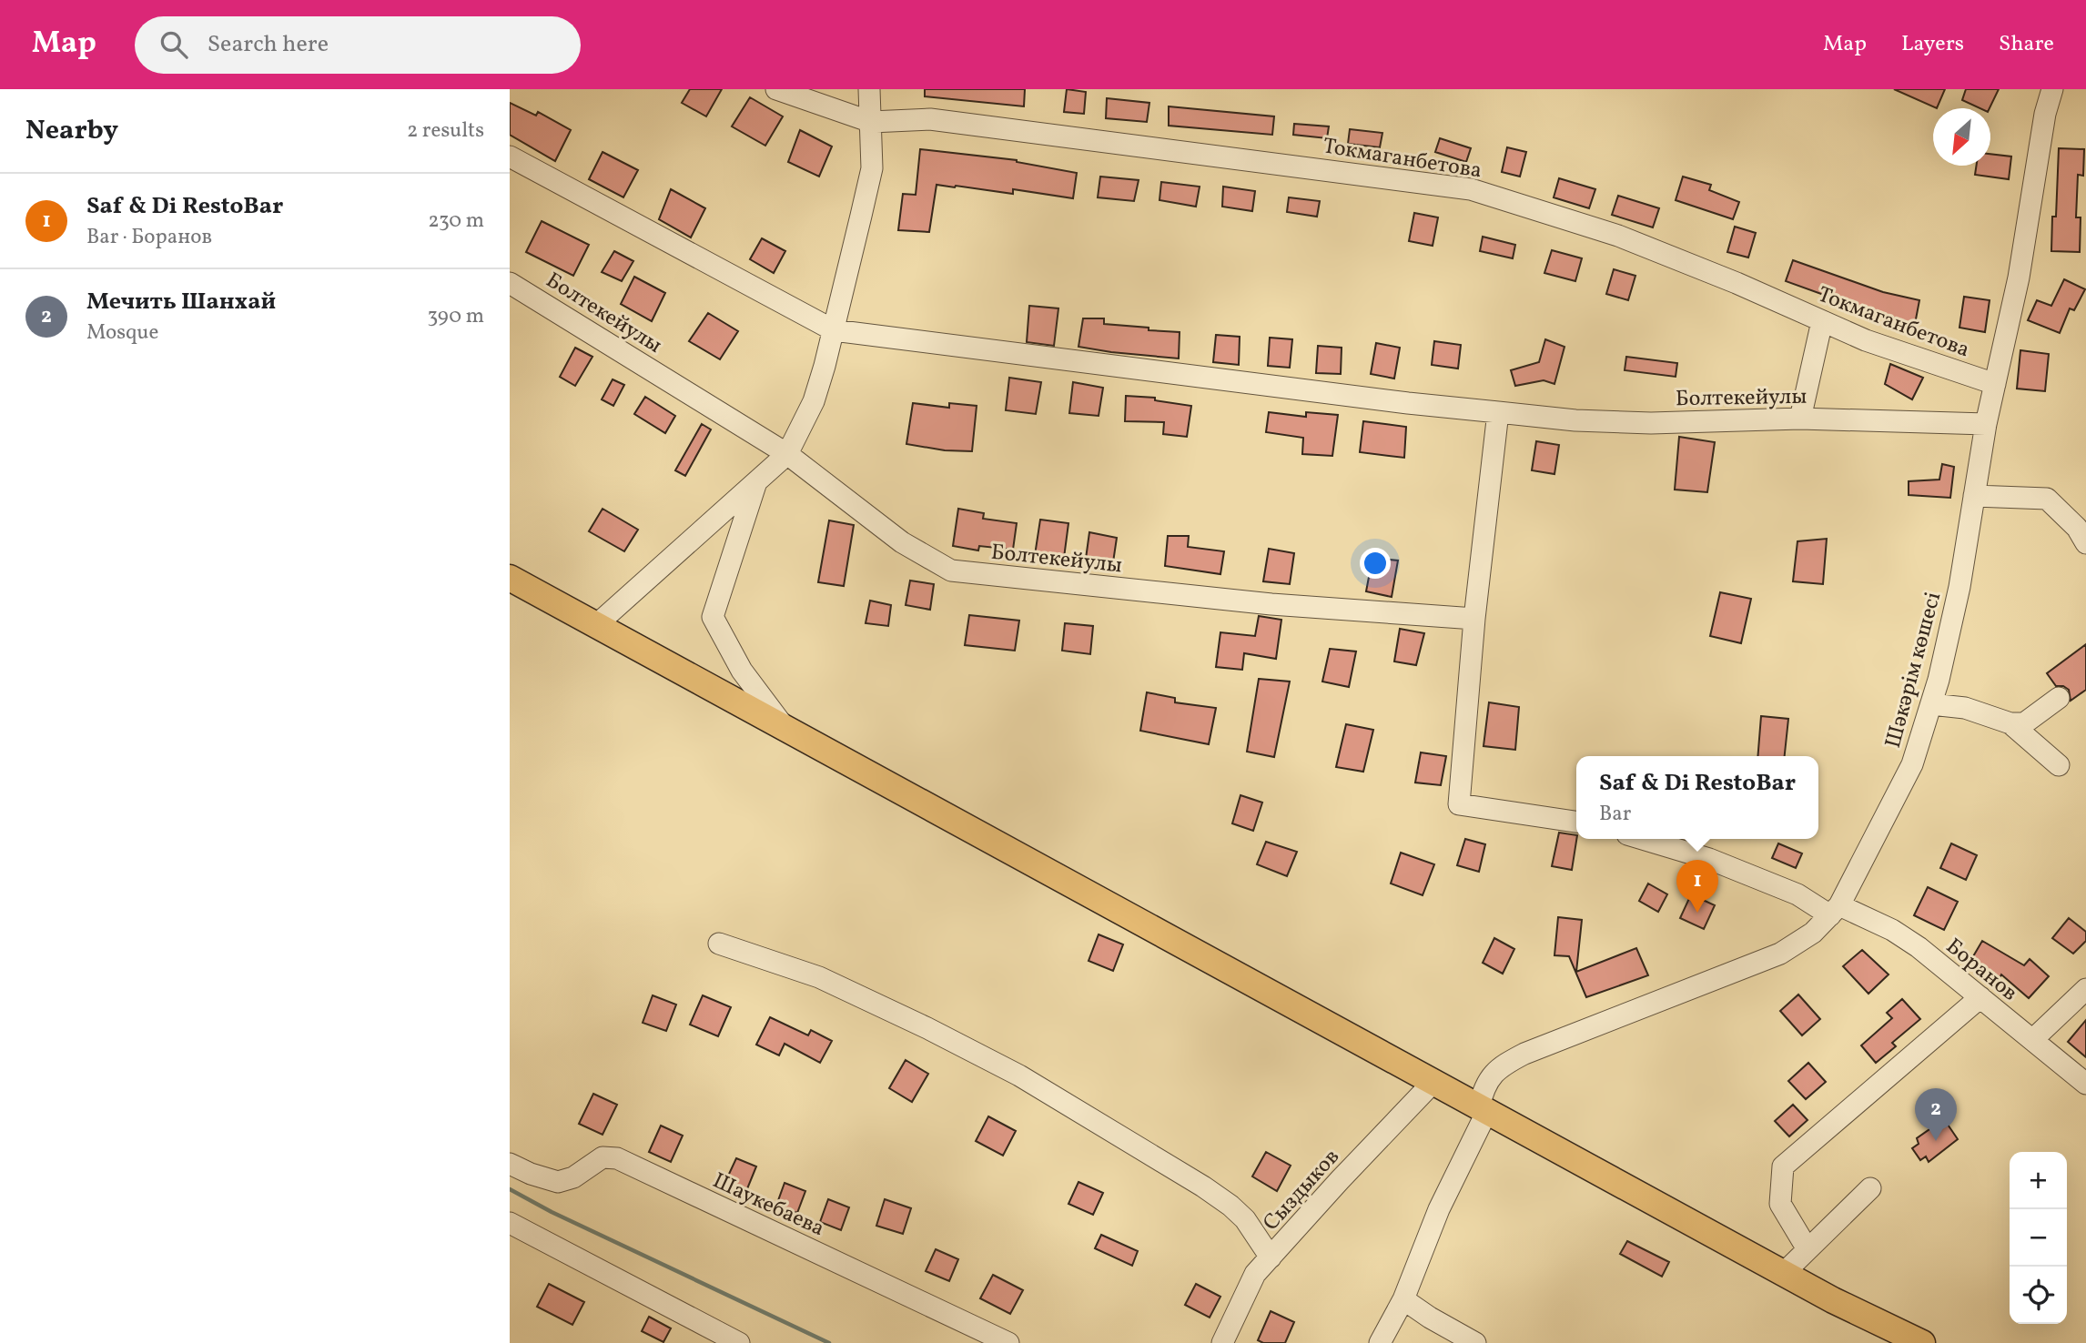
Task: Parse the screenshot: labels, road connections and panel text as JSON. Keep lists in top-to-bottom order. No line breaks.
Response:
{"streets":{"street":["Токмаганбетова","Болтекейулы","Шәкәрім көшесі","Боранов","Сыздыков","Шаукебаева"]},"crossings":[["Токмаганбетова","Шәкәрім көшесі"],["Болтекейулы","Шәкәрім көшесі"],["Шәкәрім көшесі","Боранов"]],"north":"bottom left","page":{"header":"Map","search":"Search here","nav":["Map","Layers","Share"],"heading":["Nearby","2 results"],"list":[{"mark":"1","name":"Saf & Di RestoBar","note":"Bar · Боранов","value":"230 m"},{"mark":"2","name":"Мечить Шанхай","note":"Mosque","value":"390 m"}],"popup":["Saf & Di RestoBar","Bar"],"pins":["1","2"],"map_buttons":["+","−"]}}
